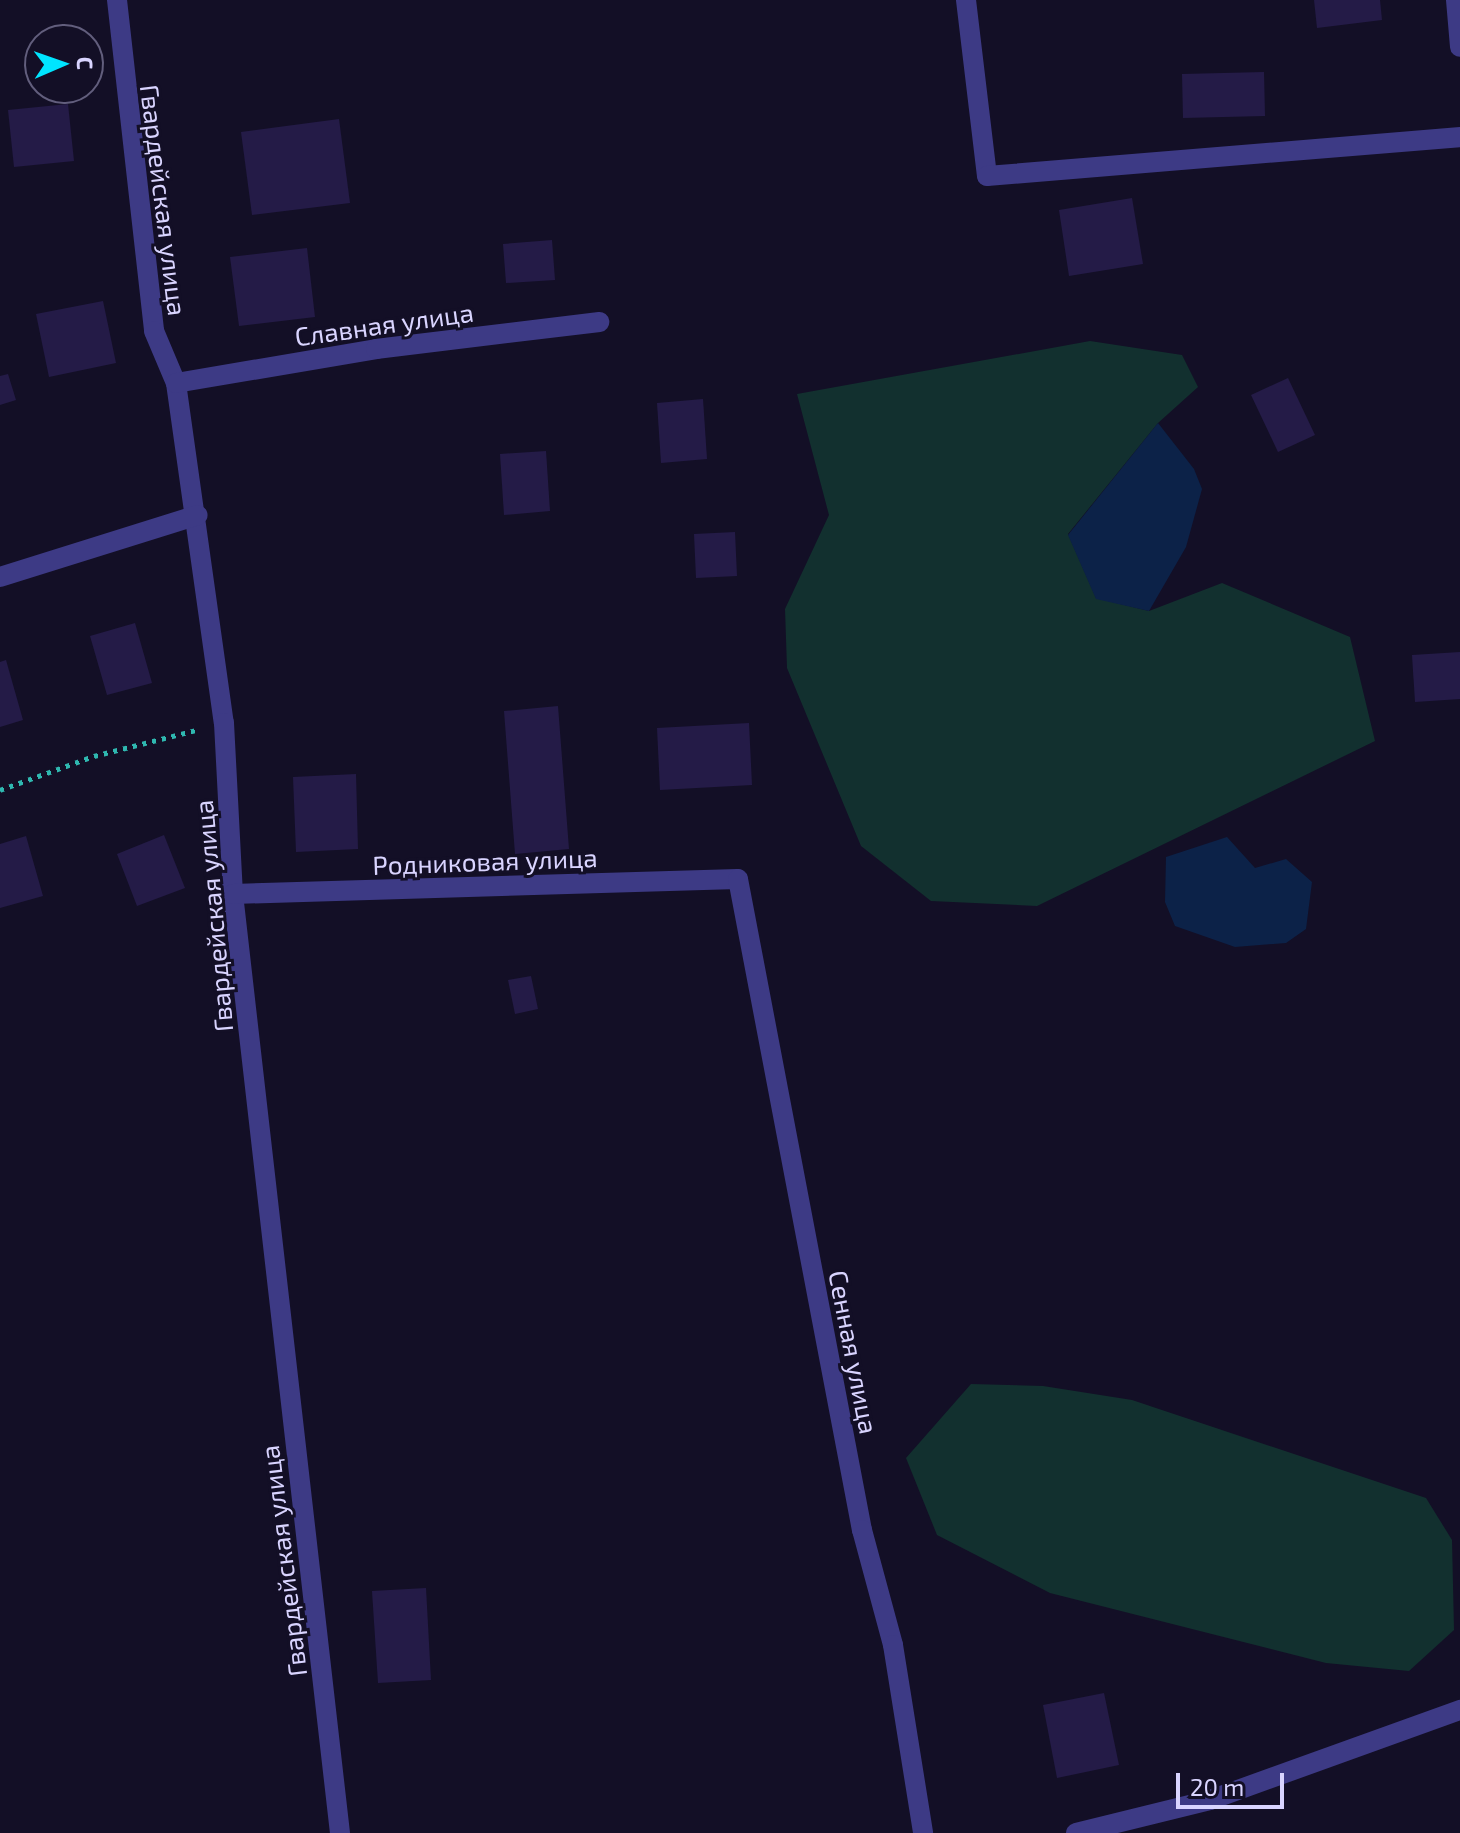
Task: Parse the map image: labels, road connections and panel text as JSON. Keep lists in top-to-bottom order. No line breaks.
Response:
{"streets":{"street":["Гвардейская улица","Славная улица","Родниковая улица","Сенная улица"]},"crossings":[["Гвардейская улица","Славная улица"],["Гвардейская улица","Родниковая улица"],["Родниковая улица","Сенная улица"]],"scale_bar":"20 m","north":"right"}
